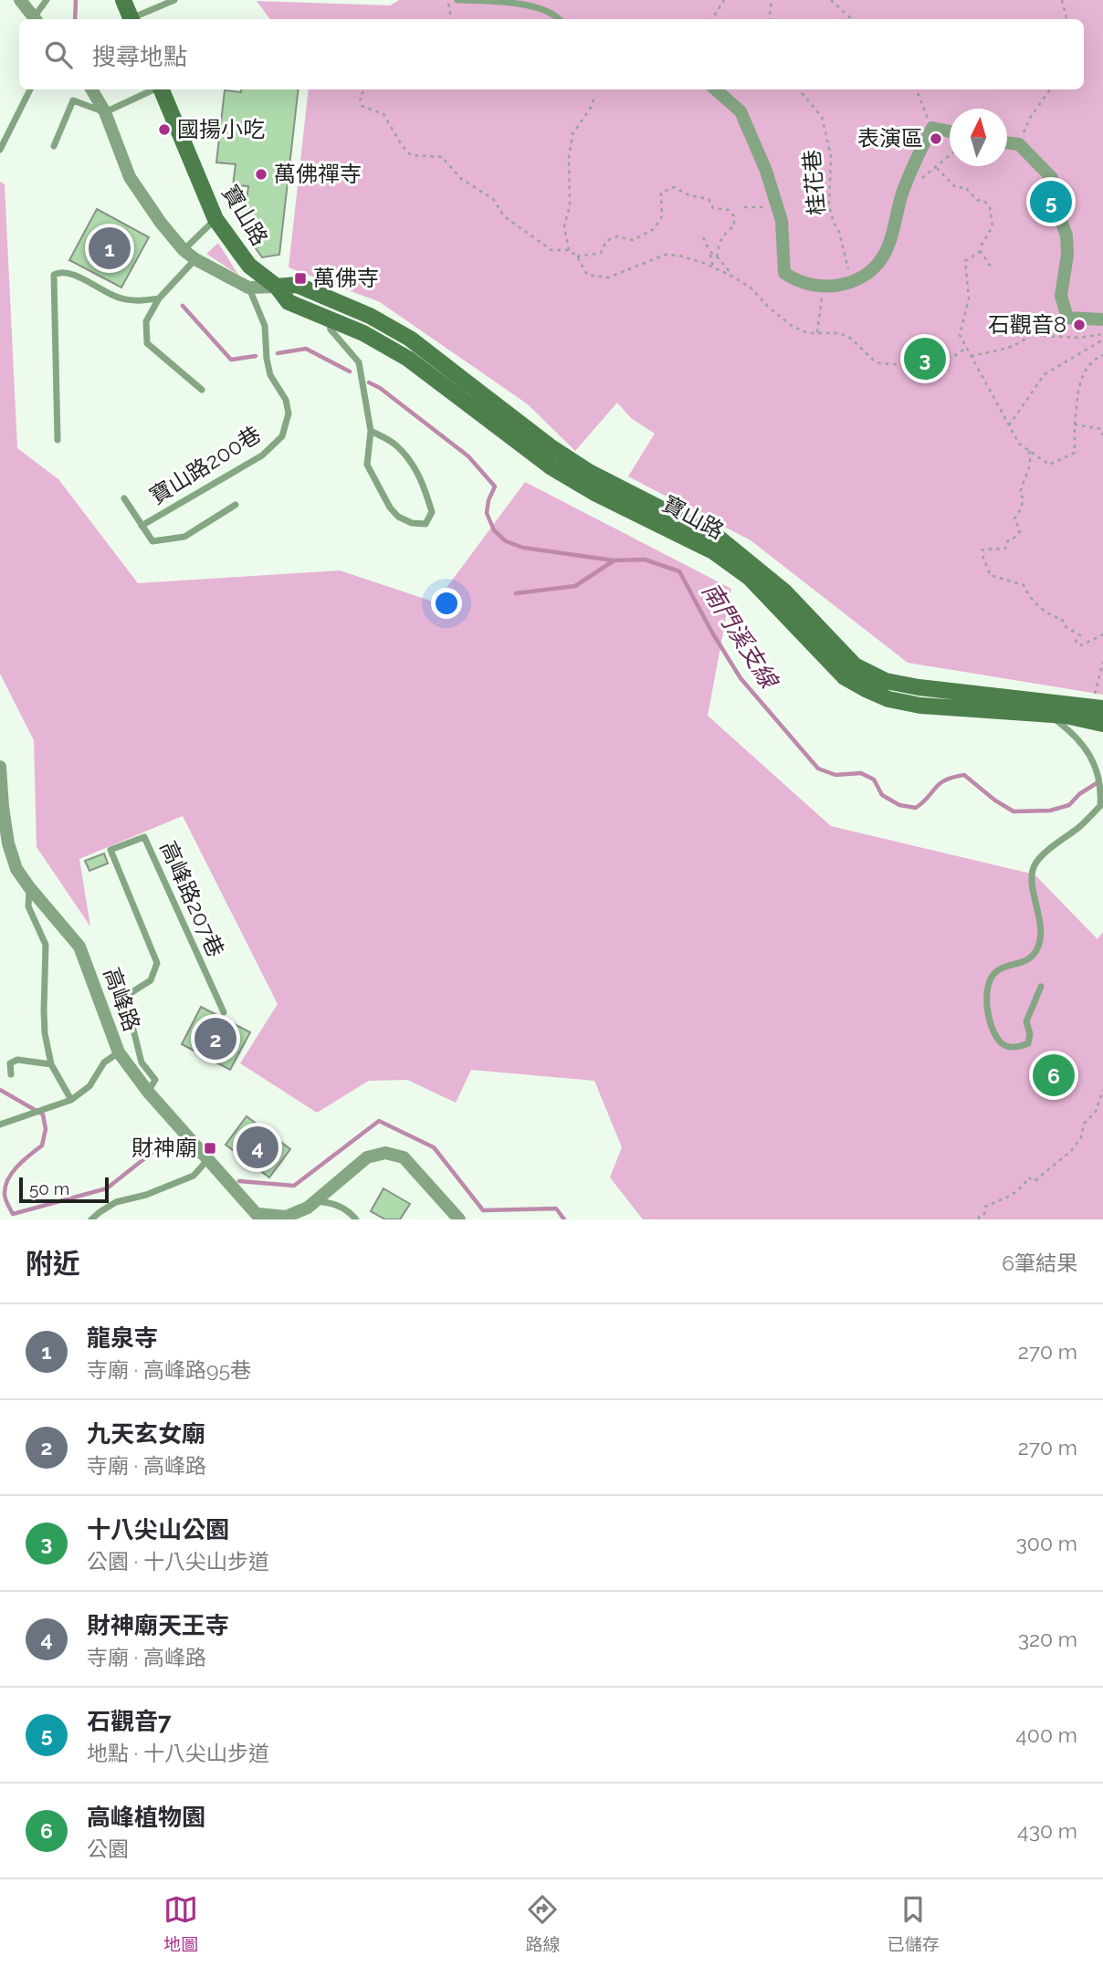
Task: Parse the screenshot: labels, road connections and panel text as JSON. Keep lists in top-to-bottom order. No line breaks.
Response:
{"streets":{"street":["寶山路","高峰路"],"lane":["寶山路200巷","高峰路207巷"],"path":["桂花巷"]},"crossings":[["高峰路207巷","高峰路"]],"water":["南門溪支線"],"places":{"other":["國揚小吃","表演區","萬佛禪寺","石觀音8"],"transit":["萬佛寺","財神廟"]},"scale_bar":"50 m","north":"top","page":{"search":"搜尋地點","pins":["5","1","3","2","6","4"],"scale":"50 m","heading":["附近","6筆結果"],"list":[{"mark":"1","name":"龍泉寺","note":"寺廟 · 高峰路95巷","value":"270 m"},{"mark":"2","name":"九天玄女廟","note":"寺廟 · 高峰路","value":"270 m"},{"mark":"3","name":"十八尖山公園","note":"公園 · 十八尖山步道","value":"300 m"},{"mark":"4","name":"財神廟天王寺","note":"寺廟 · 高峰路","value":"320 m"},{"mark":"5","name":"石觀音7","note":"地點 · 十八尖山步道","value":"400 m"},{"mark":"6","name":"高峰植物園","note":"公園","value":"430 m"}],"nav":["地圖","路線","已儲存"]}}
